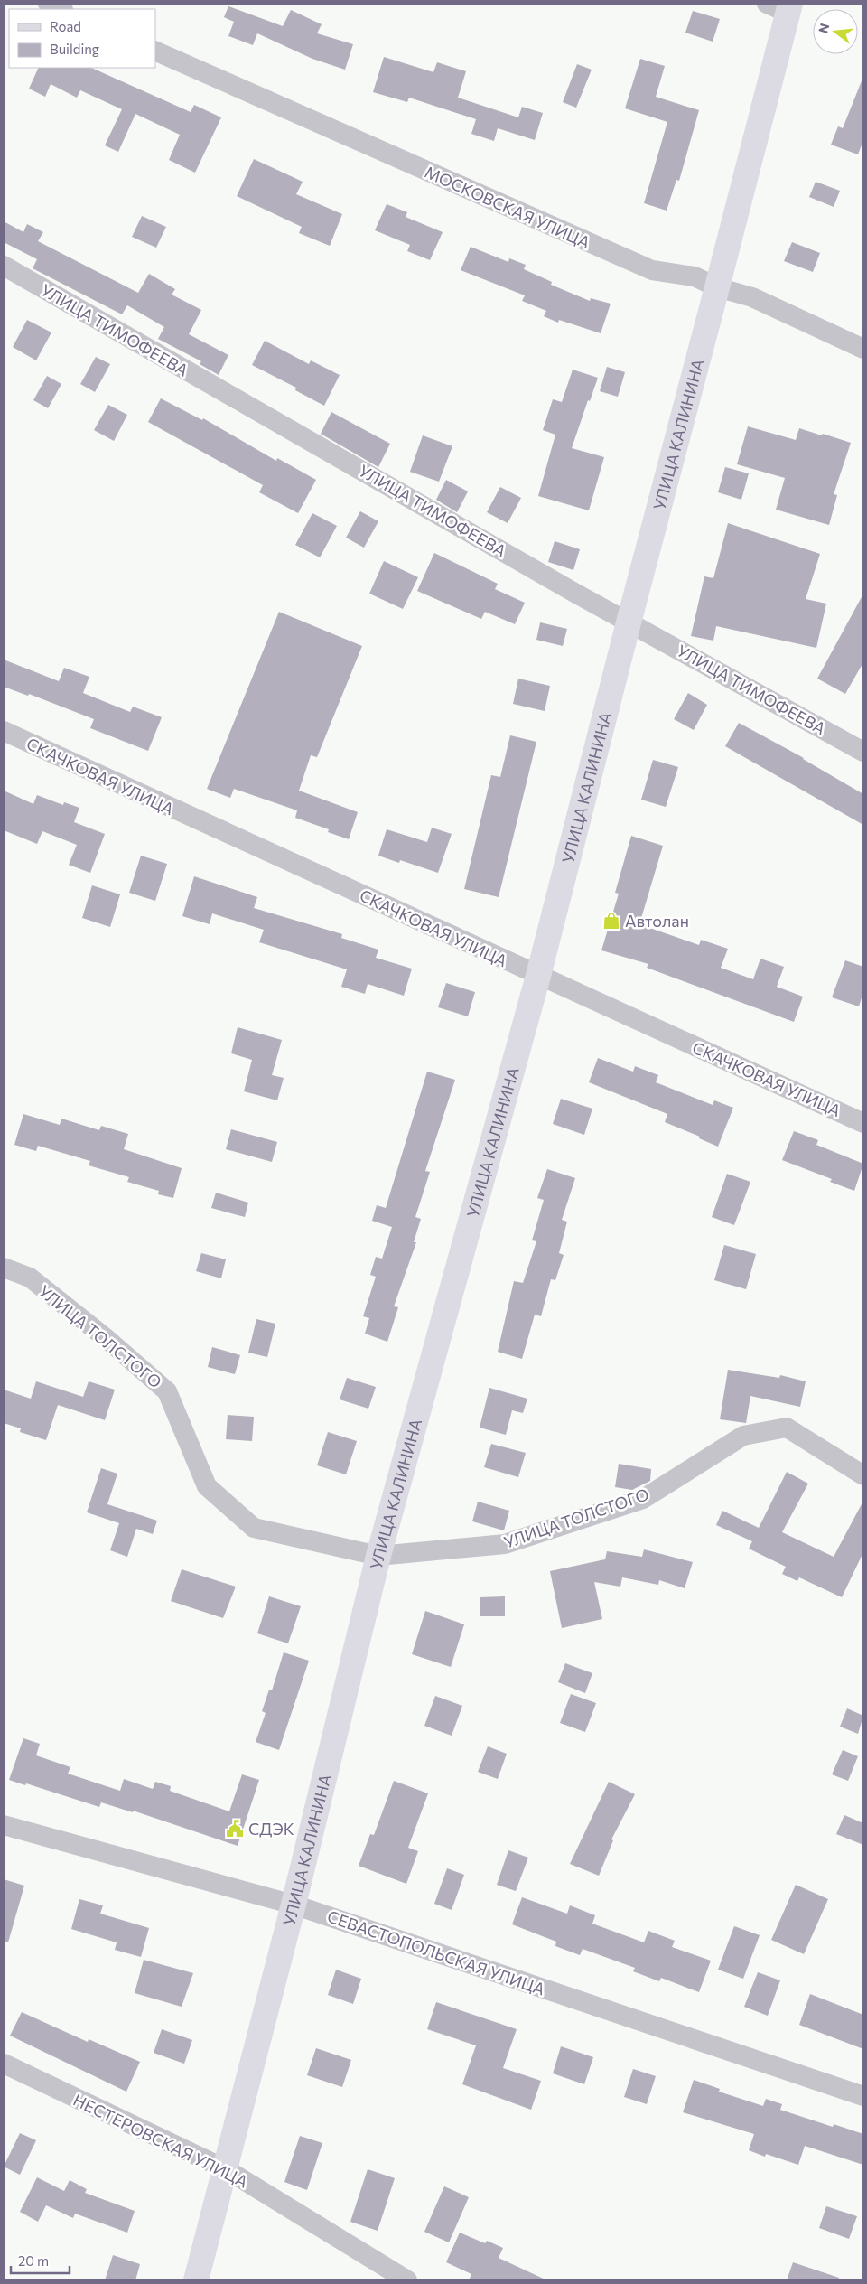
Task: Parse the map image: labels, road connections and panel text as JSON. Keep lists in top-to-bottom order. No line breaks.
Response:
{"streets":{"main road":["УЛИЦА КАЛИНИНА"],"street":["МОСКОВСКАЯ УЛИЦА","УЛИЦА ТИМОФЕЕВА","СКАЧКОВАЯ УЛИЦА","УЛИЦА ТОЛСТОГО","СЕВАСТОПОЛЬСКАЯ УЛИЦА","НЕСТЕРОВСКАЯ УЛИЦА"]},"crossings":[["МОСКОВСКАЯ УЛИЦА","УЛИЦА КАЛИНИНА"],["УЛИЦА ТИМОФЕЕВА","УЛИЦА КАЛИНИНА"],["УЛИЦА КАЛИНИНА","СКАЧКОВАЯ УЛИЦА"],["УЛИЦА КАЛИНИНА","УЛИЦА ТОЛСТОГО"],["УЛИЦА КАЛИНИНА","СЕВАСТОПОЛЬСКАЯ УЛИЦА"],["УЛИЦА КАЛИНИНА","НЕСТЕРОВСКАЯ УЛИЦА"]],"places":{"shop":["Автолан"],"public building":["СДЭК"]},"legend":["Road","Building"],"scale_bar":"20 m","north":"left"}
